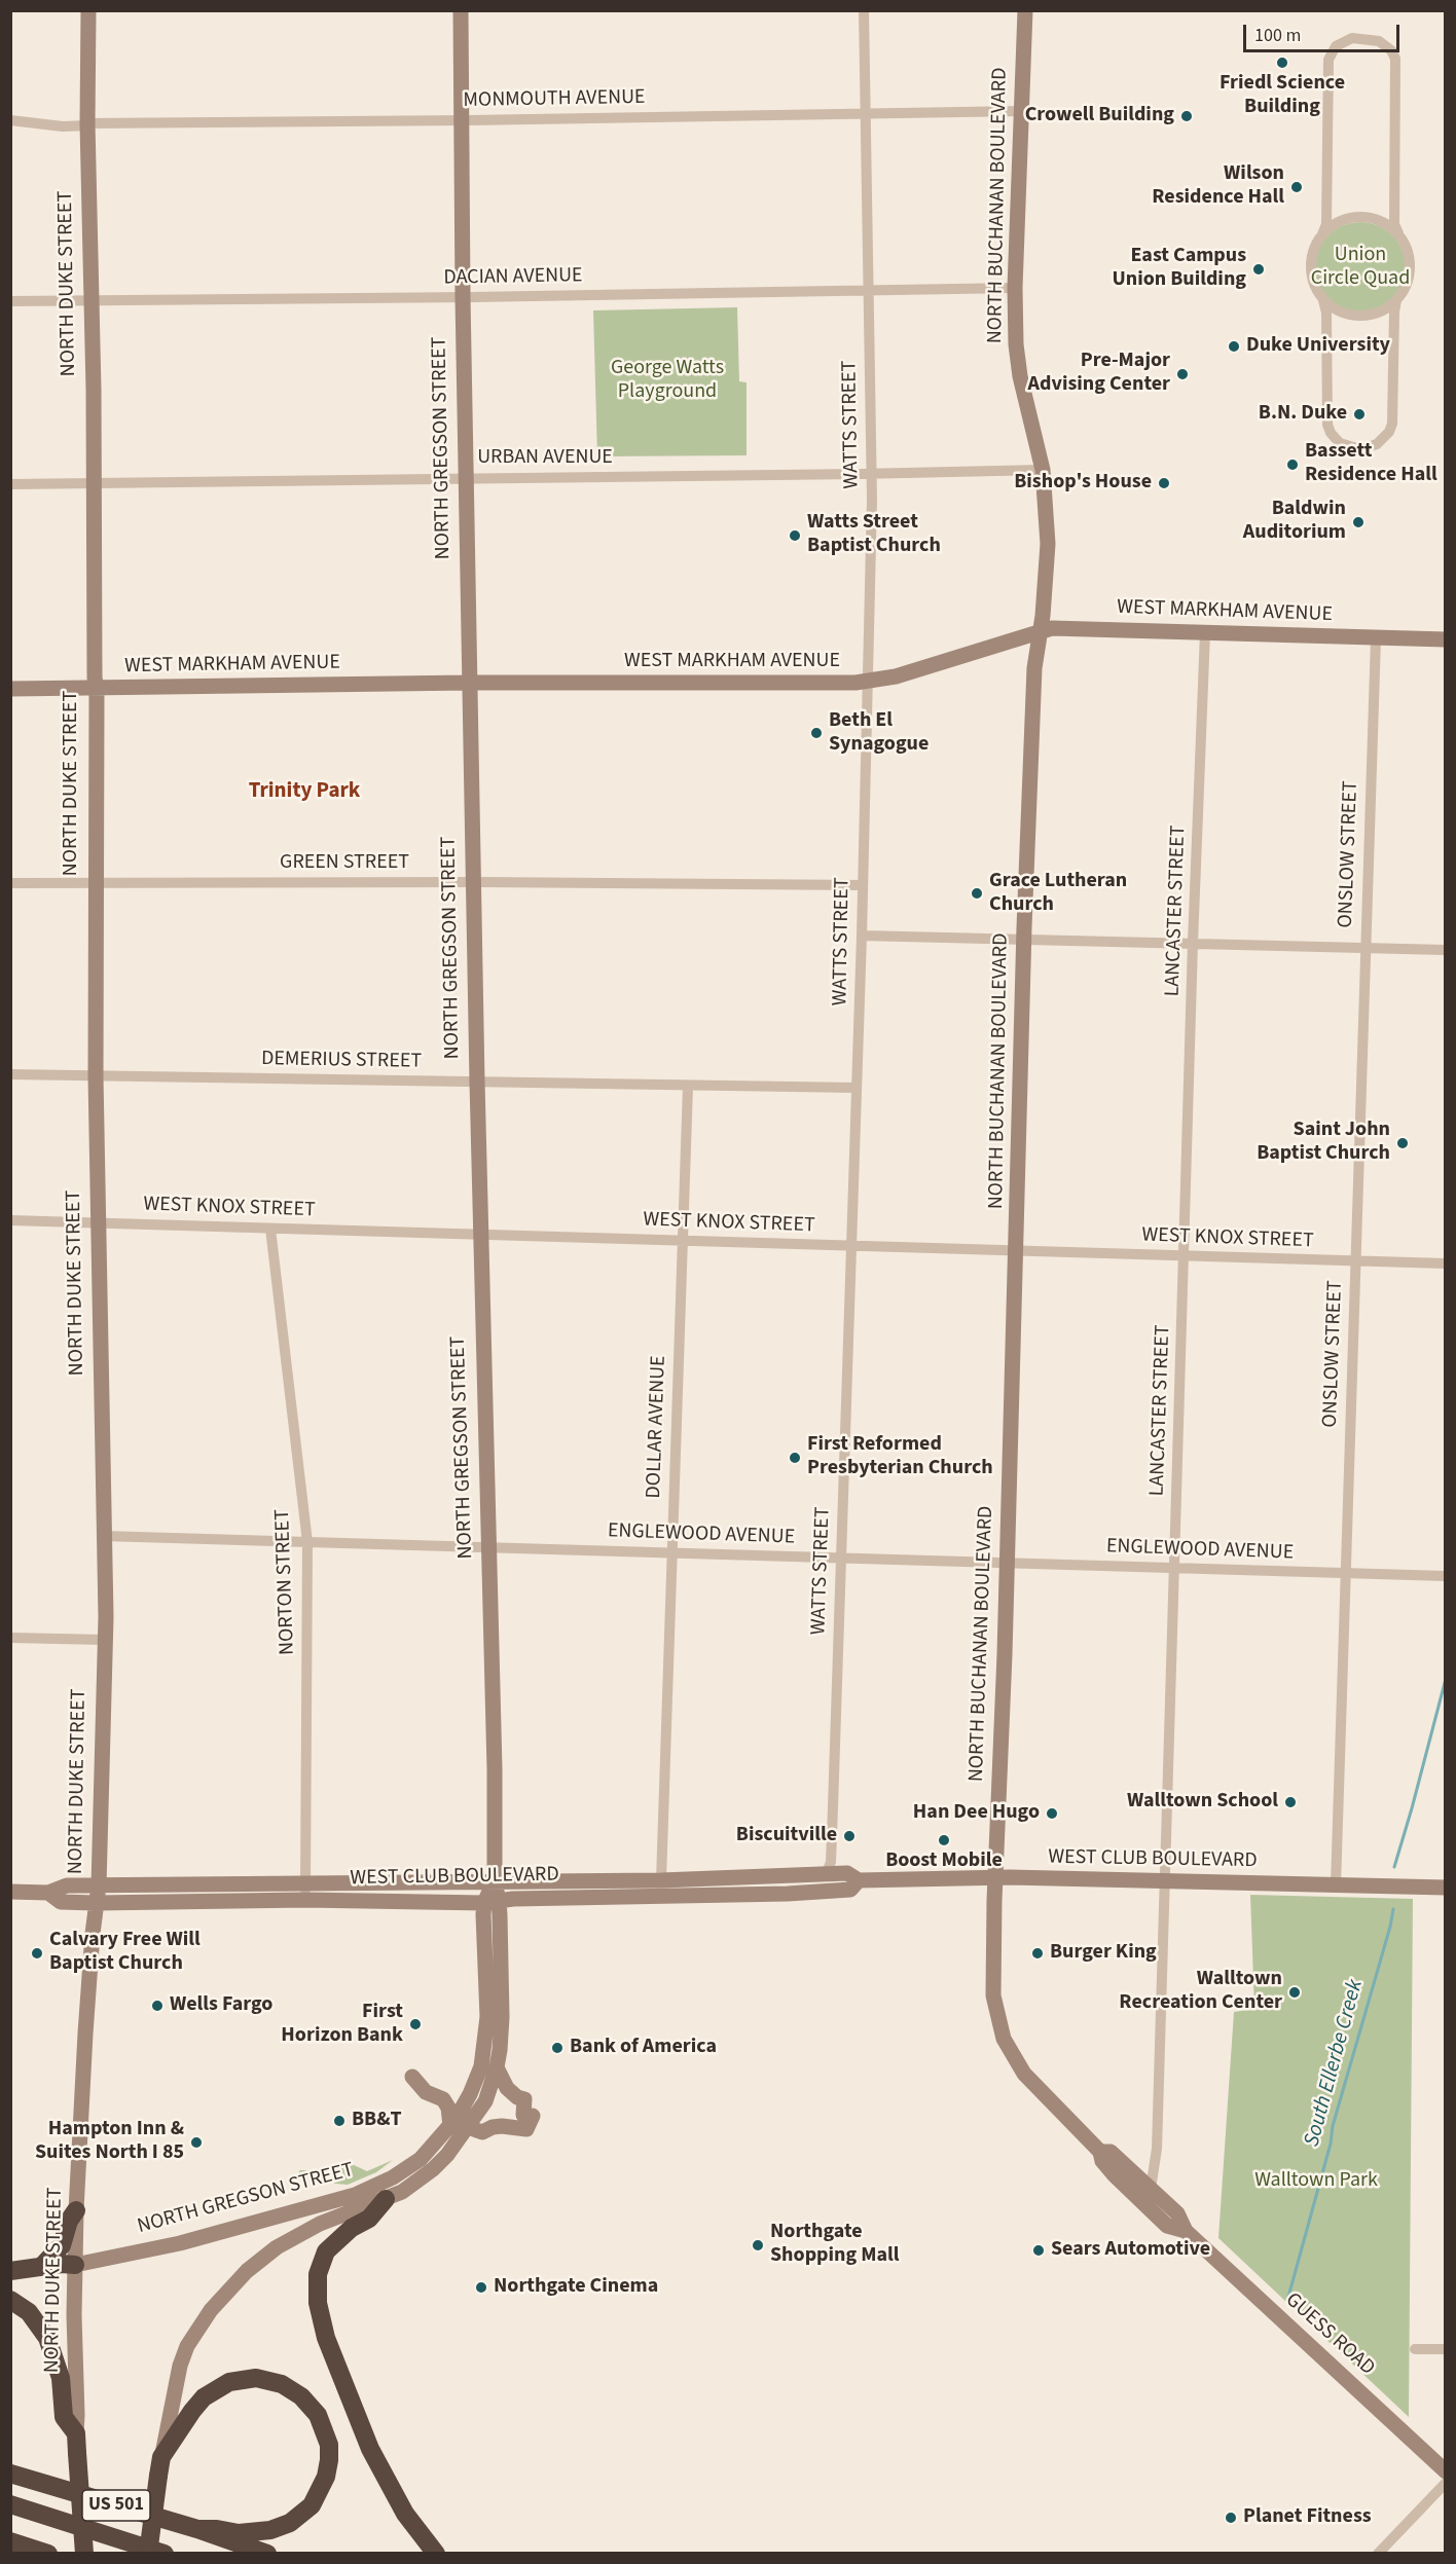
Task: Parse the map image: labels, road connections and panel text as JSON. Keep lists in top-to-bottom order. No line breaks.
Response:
{"streets":{"highway":["NORTH DUKE STREET","NORTH GREGSON STREET","US 501"],"main road":["NORTH BUCHANAN BOULEVARD","WEST MARKHAM AVENUE","WEST CLUB BOULEVARD","GUESS ROAD"],"street":["MONMOUTH AVENUE","DACIAN AVENUE","WATTS STREET","URBAN AVENUE","ONSLOW STREET","GREEN STREET","LANCASTER STREET","DEMERIUS STREET","WEST KNOX STREET","DOLLAR AVENUE","ENGLEWOOD AVENUE","NORTON STREET"]},"crossings":[["MONMOUTH AVENUE","NORTH BUCHANAN BOULEVARD"],["MONMOUTH AVENUE","NORTH DUKE STREET"],["MONMOUTH AVENUE","WATTS STREET"],["MONMOUTH AVENUE","NORTH GREGSON STREET"],["NORTH BUCHANAN BOULEVARD","DACIAN AVENUE"],["NORTH BUCHANAN BOULEVARD","URBAN AVENUE"],["NORTH BUCHANAN BOULEVARD","WEST MARKHAM AVENUE"],["NORTH BUCHANAN BOULEVARD","WEST KNOX STREET"],["NORTH BUCHANAN BOULEVARD","ENGLEWOOD AVENUE"],["NORTH BUCHANAN BOULEVARD","WEST CLUB BOULEVARD"],["NORTH BUCHANAN BOULEVARD","GUESS ROAD"],["DACIAN AVENUE","NORTH DUKE STREET"],["DACIAN AVENUE","WATTS STREET"],["DACIAN AVENUE","NORTH GREGSON STREET"],["NORTH DUKE STREET","NORTH GREGSON STREET"],["NORTH DUKE STREET","URBAN AVENUE"],["NORTH DUKE STREET","WEST MARKHAM AVENUE"],["NORTH DUKE STREET","GREEN STREET"],["NORTH DUKE STREET","DEMERIUS STREET"],["NORTH DUKE STREET","WEST KNOX STREET"],["NORTH DUKE STREET","ENGLEWOOD AVENUE"],["NORTH DUKE STREET","WEST CLUB BOULEVARD"],["NORTH DUKE STREET","US 501"],["WATTS STREET","URBAN AVENUE"],["WATTS STREET","WEST MARKHAM AVENUE"],["WATTS STREET","GREEN STREET"],["WATTS STREET","DEMERIUS STREET"],["WATTS STREET","WEST KNOX STREET"],["WATTS STREET","ENGLEWOOD AVENUE"],["WATTS STREET","WEST CLUB BOULEVARD"],["NORTH GREGSON STREET","URBAN AVENUE"],["NORTH GREGSON STREET","WEST MARKHAM AVENUE"],["NORTH GREGSON STREET","GREEN STREET"],["NORTH GREGSON STREET","DEMERIUS STREET"],["NORTH GREGSON STREET","WEST KNOX STREET"],["NORTH GREGSON STREET","ENGLEWOOD AVENUE"],["NORTH GREGSON STREET","WEST CLUB BOULEVARD"],["WEST MARKHAM AVENUE","ONSLOW STREET"],["WEST MARKHAM AVENUE","LANCASTER STREET"],["ONSLOW STREET","WEST KNOX STREET"],["ONSLOW STREET","ENGLEWOOD AVENUE"],["ONSLOW STREET","WEST CLUB BOULEVARD"],["LANCASTER STREET","WEST KNOX STREET"],["LANCASTER STREET","ENGLEWOOD AVENUE"],["LANCASTER STREET","WEST CLUB BOULEVARD"],["LANCASTER STREET","GUESS ROAD"],["DEMERIUS STREET","DOLLAR AVENUE"],["WEST KNOX STREET","DOLLAR AVENUE"],["WEST KNOX STREET","NORTON STREET"],["DOLLAR AVENUE","ENGLEWOOD AVENUE"],["DOLLAR AVENUE","WEST CLUB BOULEVARD"],["ENGLEWOOD AVENUE","NORTON STREET"],["NORTON STREET","WEST CLUB BOULEVARD"],["WEST CLUB BOULEVARD","GUESS ROAD"]],"districts":["Trinity Park"],"water":["South Ellerbe Creek"],"parks":["Union Circle Quad","George Watts Playground","Walltown Park"],"places":["Friedl Science Building","Crowell Building","Wilson Residence Hall","East Campus Union Building","Duke University","Pre-Major Advising Center","B.N. Duke","Bassett Residence Hall","Bishop's House","Baldwin Auditorium","Watts Street Baptist Church","Beth El Synagogue","Grace Lutheran Church","Saint John Baptist Church","First Reformed Presbyterian Church","Walltown School","Han Dee Hugo","Biscuitville","Boost Mobile","Calvary Free Will Baptist Church","Burger King","Walltown Recreation Center","Wells Fargo","First Horizon Bank","Bank of America","BB&T","Hampton Inn & Suites North I 85","Northgate Shopping Mall","Sears Automotive","Northgate Cinema","Planet Fitness"],"scale_bar":"100 m"}
